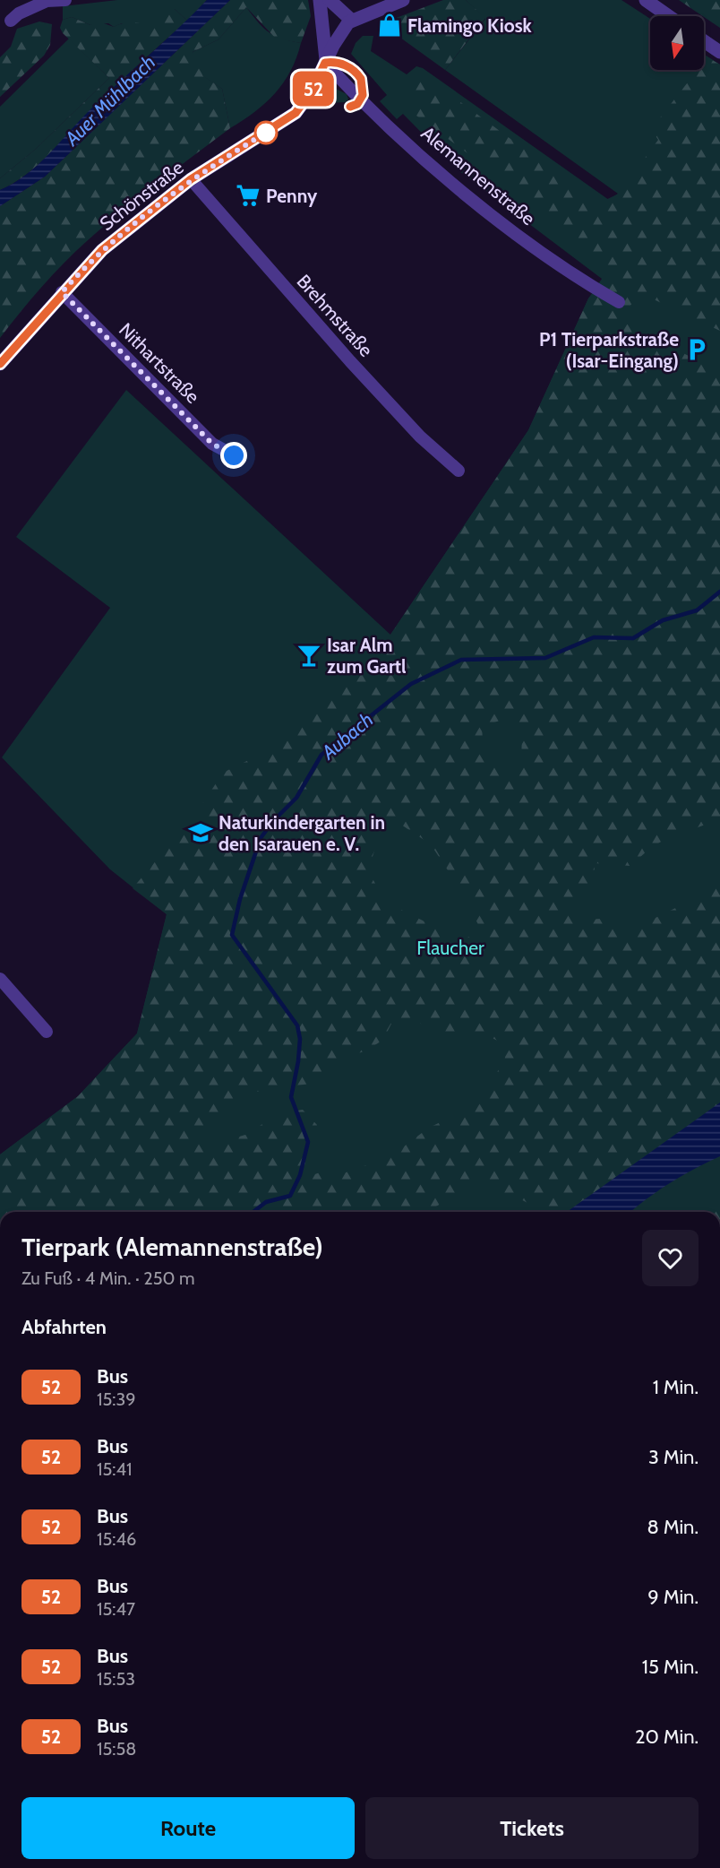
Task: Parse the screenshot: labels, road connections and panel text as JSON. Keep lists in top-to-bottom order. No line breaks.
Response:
{"streets":{"street":["Alemannenstraße","Schönstraße","Brehmstraße","Nithartstraße"]},"crossings":[["Alemannenstraße","Schönstraße"],["Schönstraße","Brehmstraße"],["Schönstraße","Nithartstraße"]],"water":["Auer Mühlbach","Aubach"],"parks":["Flaucher"],"places":{"shop":["Flamingo Kiosk"],"supermarket":["Penny"],"parking":["P1 Tierparkstraße (Isar-Eingang)"],"bar":["Isar Alm zum Gartl"],"school or university":["Naturkindergarten in den Isarauen e. V."]},"lines":["bus line 52"],"north":"bottom","page":{"on_map":"52","heading":[["Tierpark (Alemannenstraße)","Zu Fuß · 4 Min. · 250 m"],"Abfahrten"],"list":[{"mark":"52","name":"Bus","note":"15:39","value":"1 Min."},{"mark":"52","name":"Bus","note":"15:41","value":"3 Min."},{"mark":"52","name":"Bus","note":"15:46","value":"8 Min."},{"mark":"52","name":"Bus","note":"15:47","value":"9 Min."},{"mark":"52","name":"Bus","note":"15:53","value":"15 Min."},{"mark":"52","name":"Bus","note":"15:58","value":"20 Min."}],"buttons":["Route","Tickets"]}}
